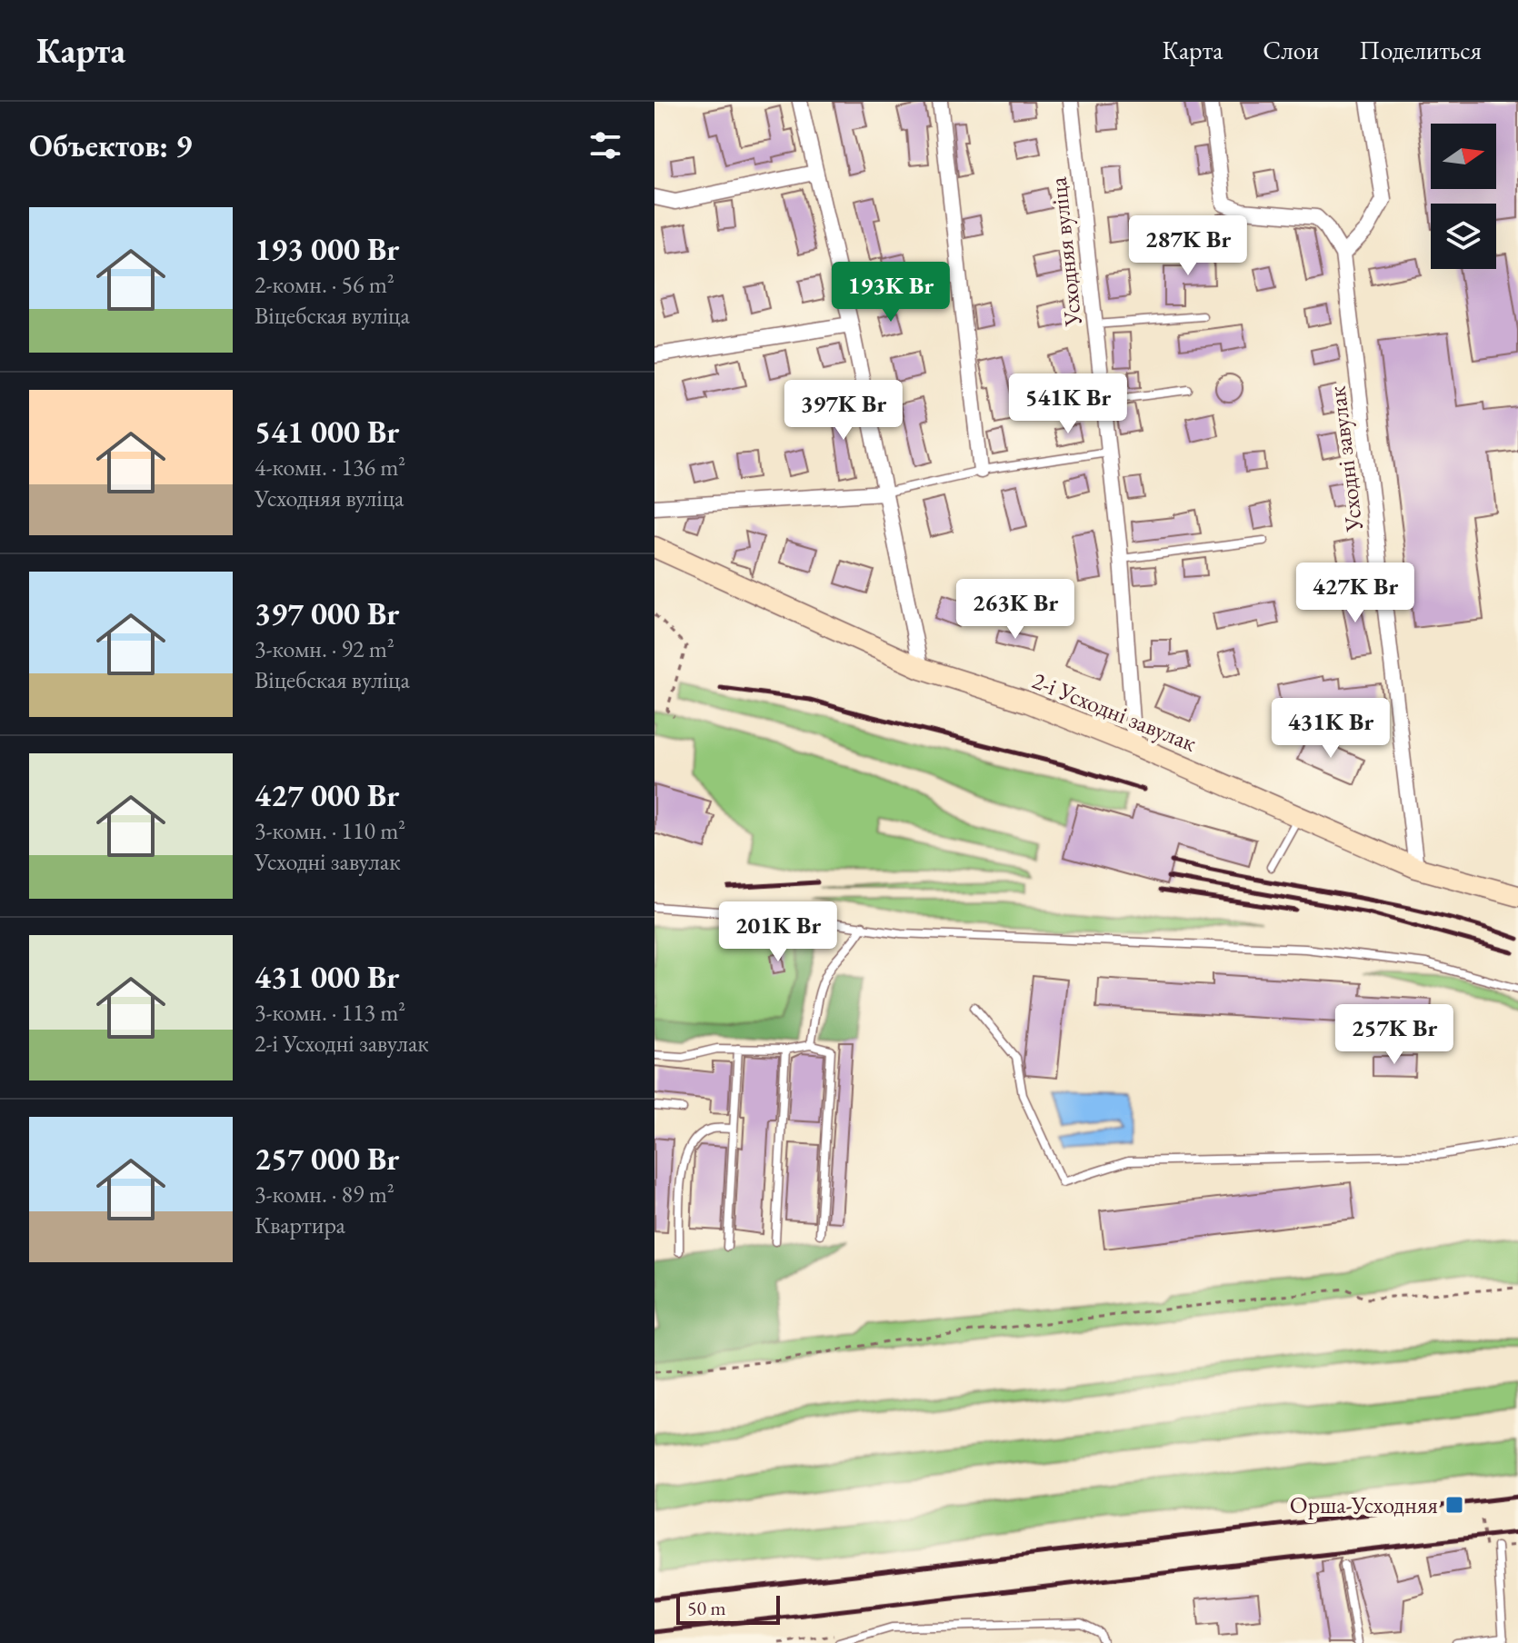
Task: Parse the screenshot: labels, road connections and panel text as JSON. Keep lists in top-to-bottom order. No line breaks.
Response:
{"streets":{"street":["Усходняя вуліца","Усходні завулак","2-і Усходні завулак"]},"crossings":[["Усходняя вуліца","2-і Усходні завулак"],["Усходні завулак","2-і Усходні завулак"]],"places":{"transit":["Орша-Усходняя"]},"scale_bar":"50 m","north":"right","page":{"header":"Карта","nav":["Карта","Слои","Поделиться"],"heading":"Объектов: 9","list":[{"name":"193 000 Br","note":"2-комн. · 56 m² · Віцебская вуліца"},{"name":"541 000 Br","note":"4-комн. · 136 m² · Усходняя вуліца"},{"name":"397 000 Br","note":"3-комн. · 92 m² · Віцебская вуліца"},{"name":"427 000 Br","note":"3-комн. · 110 m² · Усходні завулак"},{"name":"431 000 Br","note":"3-комн. · 113 m² · 2-і Усходні завулак"},{"name":"257 000 Br","note":"3-комн. · 89 m² · Квартира"}],"price":["287K Br","193K Br","541K Br","397K Br","427K Br","263K Br","431K Br","201K Br","257K Br"],"scale":"50 m"}}
